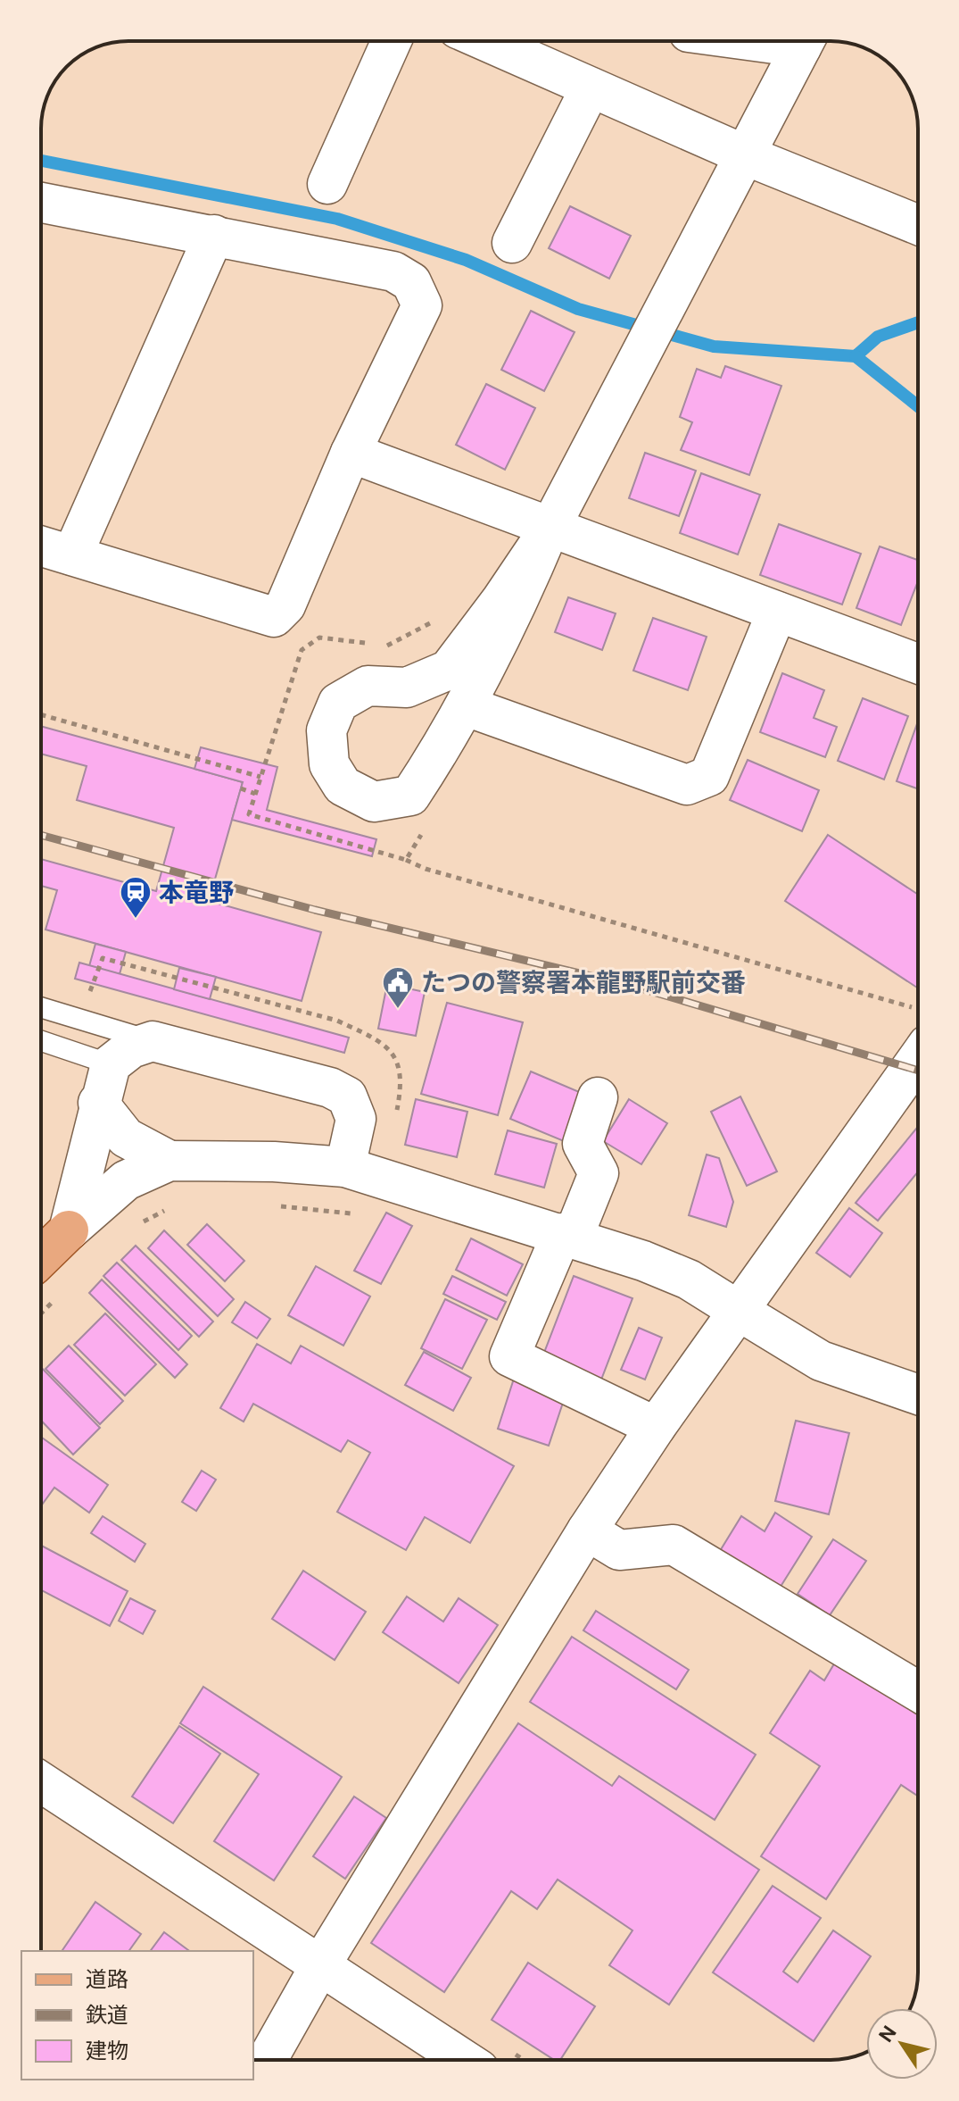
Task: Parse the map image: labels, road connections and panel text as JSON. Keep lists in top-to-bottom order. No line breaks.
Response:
{"places":{"station":["本竜野"],"public building":["たつの警察署本龍野駅前交番"]},"legend":["道路","鉄道","建物"],"north":"top left"}
